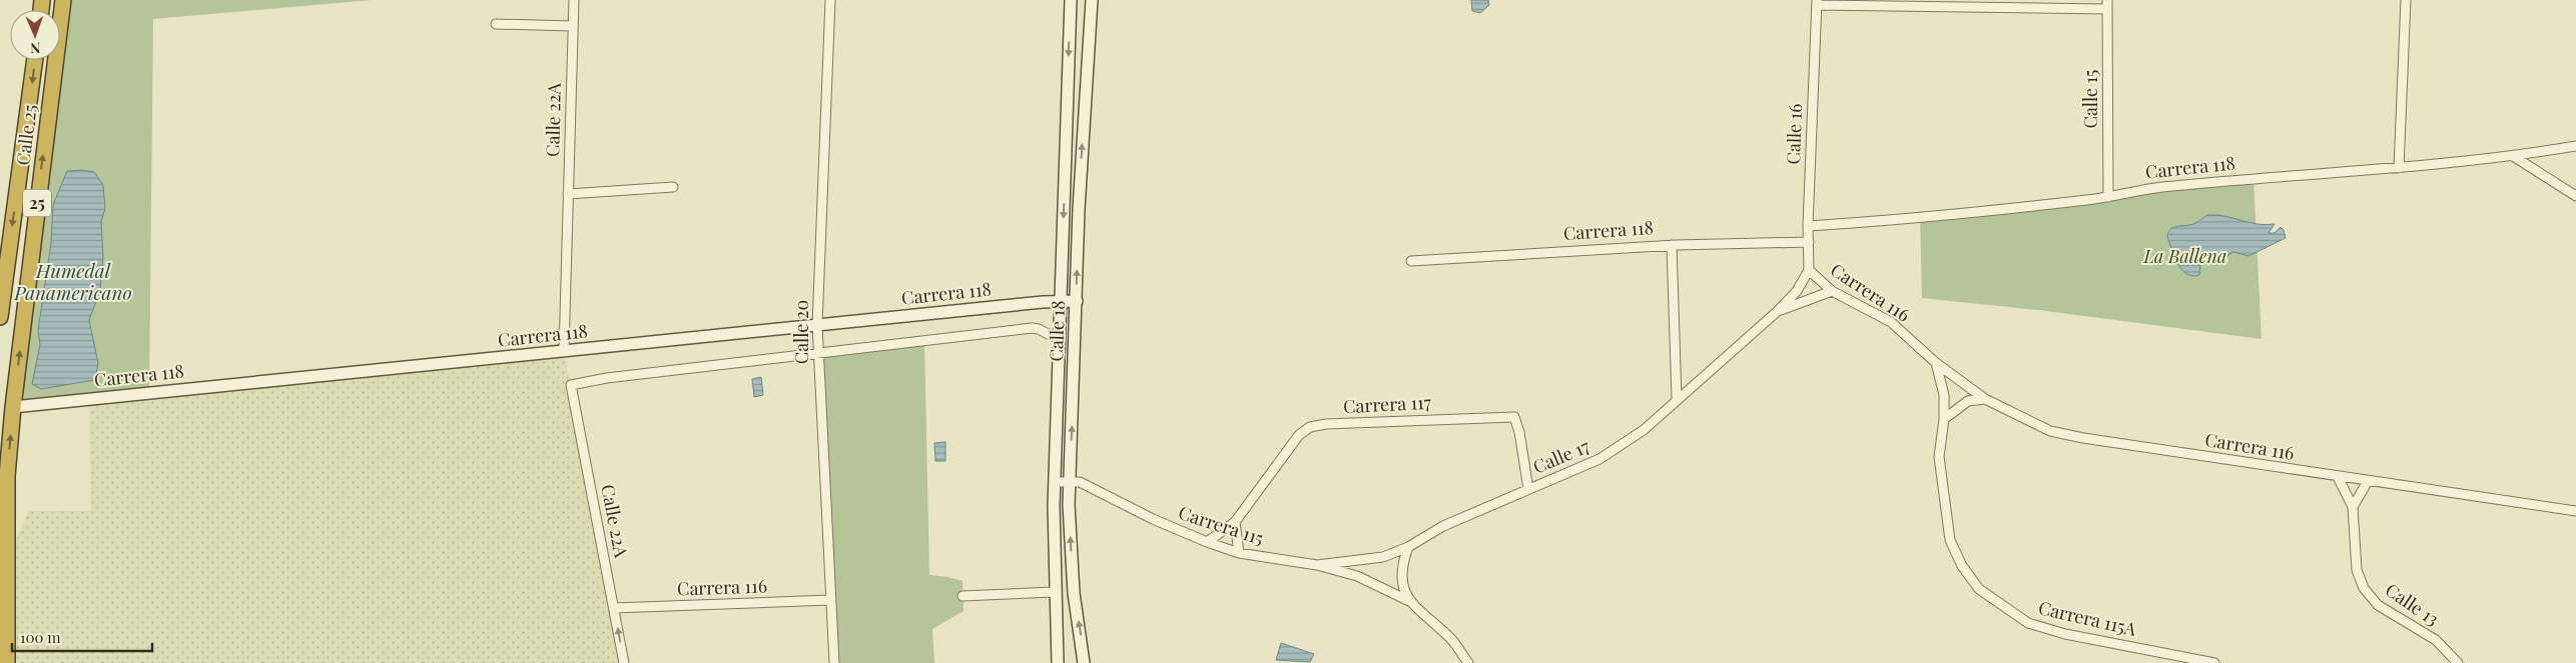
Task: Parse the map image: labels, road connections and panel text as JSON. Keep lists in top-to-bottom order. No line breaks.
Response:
{"streets":{"highway":["Calle 25","25"],"main road":["Carrera 118","Calle 18"],"street":["Calle 15","Calle 22A","Calle 16","Carrera 116","Calle 20","Carrera 117","Calle 17","Carrera 115","Calle 13","Carrera 115A"]},"crossings":[["Calle 15","Carrera 118"],["Calle 22A","Carrera 118"],["Calle 22A","Carrera 116"],["Calle 22A","Calle 20"],["Calle 16","Carrera 118"],["Calle 16","Carrera 116"],["Calle 16","Calle 17"],["Calle 25","Carrera 118"],["Carrera 118","Calle 18"],["Carrera 118","Calle 20"],["Carrera 116","Calle 20"],["Carrera 116","Calle 17"],["Carrera 116","Calle 13"],["Calle 18","Carrera 115"],["Carrera 117","Calle 17"],["Carrera 117","Carrera 115"],["Calle 17","Carrera 115"]],"water":["Humedal Panamericano"],"parks":["La Ballena"],"scale_bar":"100 m","north":"bottom"}
